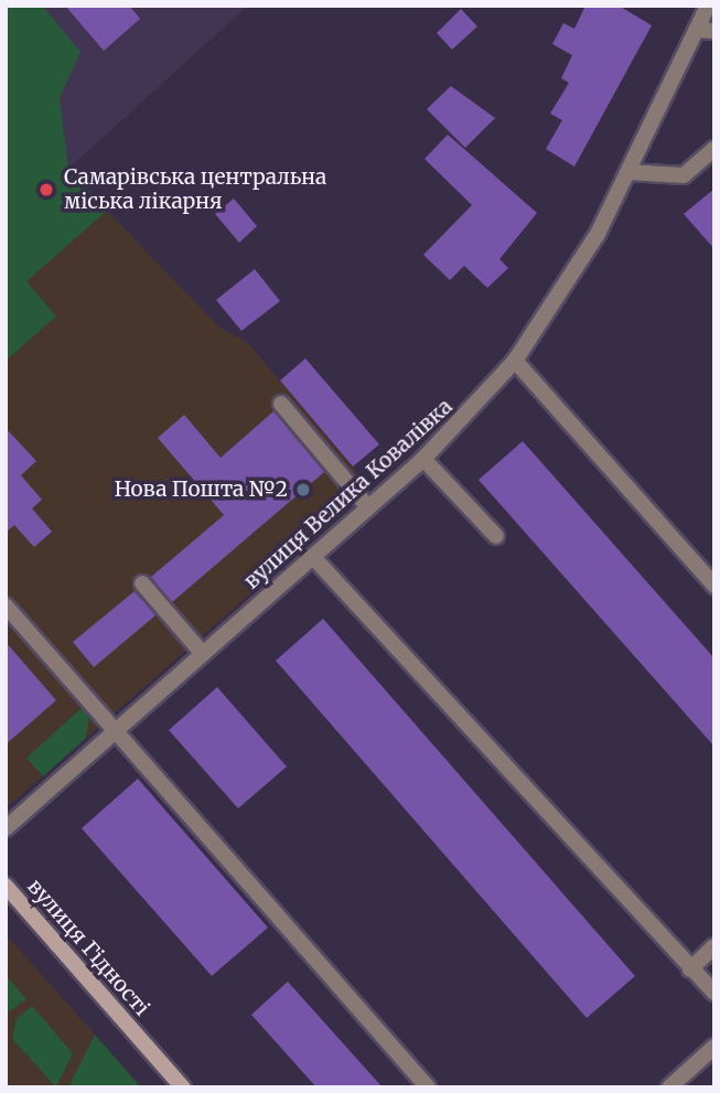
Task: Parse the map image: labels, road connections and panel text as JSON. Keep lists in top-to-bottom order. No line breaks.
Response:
{"streets":{"main road":["вулиця Гідності"],"street":["вулиця Велика Ковалівка"]},"places":["Самарівська центральна міська лікарня","Нова Пошта №2"]}
